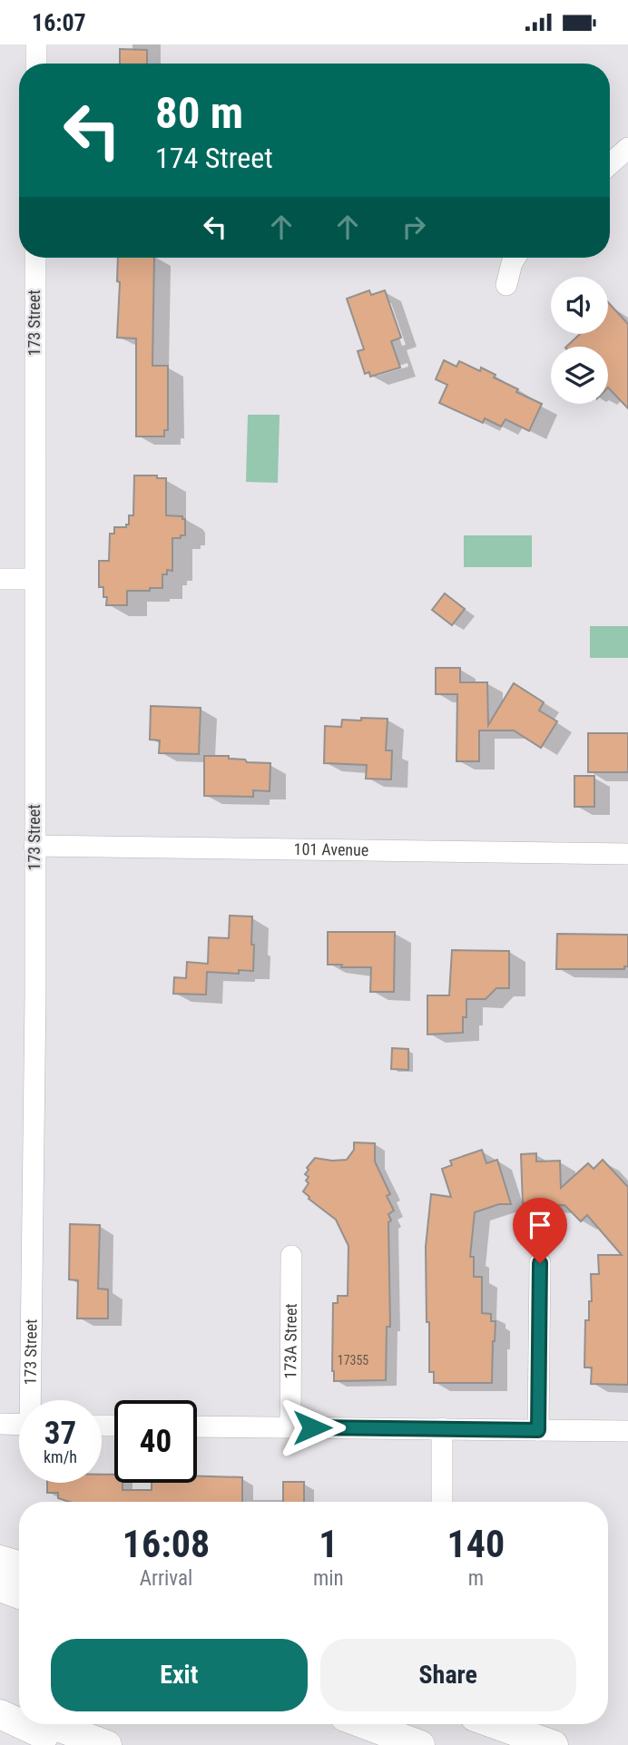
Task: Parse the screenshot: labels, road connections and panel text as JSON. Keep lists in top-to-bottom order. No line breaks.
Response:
{"streets":{"street":["173 Street","101 Avenue","173A Street"]},"crossings":[["173 Street","101 Avenue"]],"house_numbers":["17355"],"page":{"status":"16:07","turn":["80 m","174 Street"],"speed":"37 km/h","limit":"40","eta":["16:08","Arrival","1","min","140","m"],"buttons":["Exit","Share"]}}
